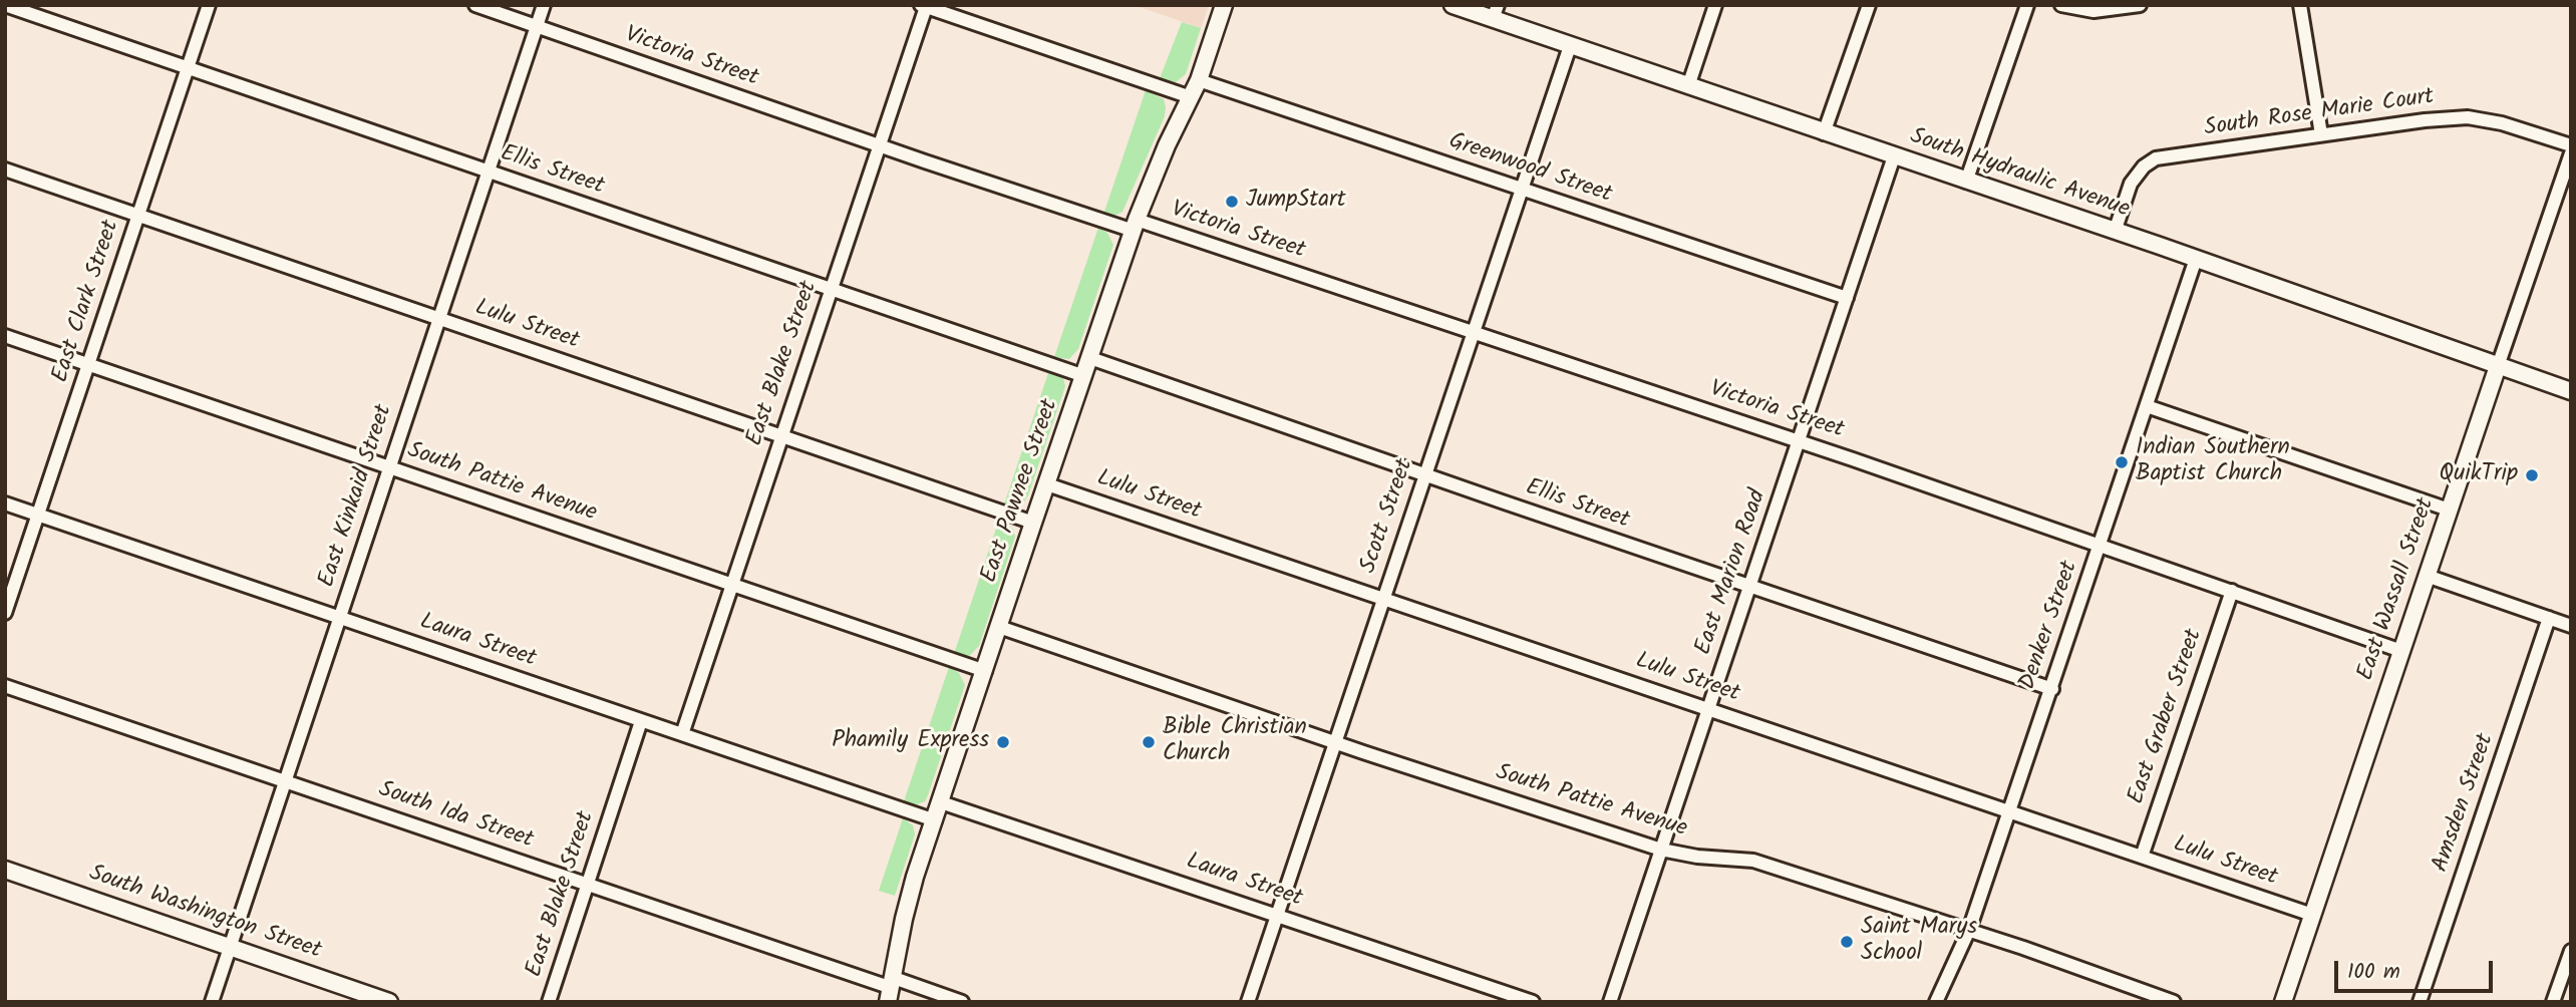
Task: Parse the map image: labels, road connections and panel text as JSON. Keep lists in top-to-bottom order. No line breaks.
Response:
{"streets":{"street":["Victoria Street","South Rose Marie Court","Greenwood Street","Ellis Street","South Hydraulic Avenue","East Clark Street","Lulu Street","East Blake Street","South Pattie Avenue","East Pawnee Street","East Kinkaid Street","Scott Street","East Marion Road","East Wassall Street","Denker Street","Laura Street","East Graber Street","Amsden Street","South Ida Street","South Washington Street"]},"crossings":[["Victoria Street","East Blake Street"],["Victoria Street","East Pawnee Street"],["Victoria Street","East Kinkaid Street"],["Victoria Street","Scott Street"],["Victoria Street","East Marion Road"],["Victoria Street","East Wassall Street"],["Victoria Street","Denker Street"],["Victoria Street","East Graber Street"],["South Rose Marie Court","South Hydraulic Avenue"],["Greenwood Street","East Pawnee Street"],["Greenwood Street","Scott Street"],["Greenwood Street","East Marion Road"],["Ellis Street","East Clark Street"],["Ellis Street","East Blake Street"],["Ellis Street","East Pawnee Street"],["Ellis Street","East Kinkaid Street"],["Ellis Street","Scott Street"],["Ellis Street","East Marion Road"],["Ellis Street","Denker Street"],["South Hydraulic Avenue","Scott Street"],["South Hydraulic Avenue","East Marion Road"],["South Hydraulic Avenue","East Wassall Street"],["South Hydraulic Avenue","Denker Street"],["East Clark Street","Lulu Street"],["East Clark Street","South Pattie Avenue"],["East Clark Street","Laura Street"],["Lulu Street","East Blake Street"],["Lulu Street","East Pawnee Street"],["Lulu Street","East Kinkaid Street"],["Lulu Street","Scott Street"],["Lulu Street","East Marion Road"],["Lulu Street","East Wassall Street"],["Lulu Street","Denker Street"],["Lulu Street","East Graber Street"],["East Blake Street","South Pattie Avenue"],["East Blake Street","Laura Street"],["East Blake Street","South Ida Street"],["South Pattie Avenue","East Pawnee Street"],["South Pattie Avenue","East Kinkaid Street"],["South Pattie Avenue","Scott Street"],["South Pattie Avenue","East Marion Road"],["South Pattie Avenue","Denker Street"],["East Pawnee Street","Laura Street"],["East Pawnee Street","South Ida Street"],["East Kinkaid Street","Laura Street"],["East Kinkaid Street","South Ida Street"],["East Kinkaid Street","South Washington Street"],["Scott Street","Laura Street"]],"places":["JumpStart","Indian Southern Baptist Church","QuikTrip","Phamily Express","Bible Christian Church","Saint Marys School"],"scale_bar":"100 m"}
